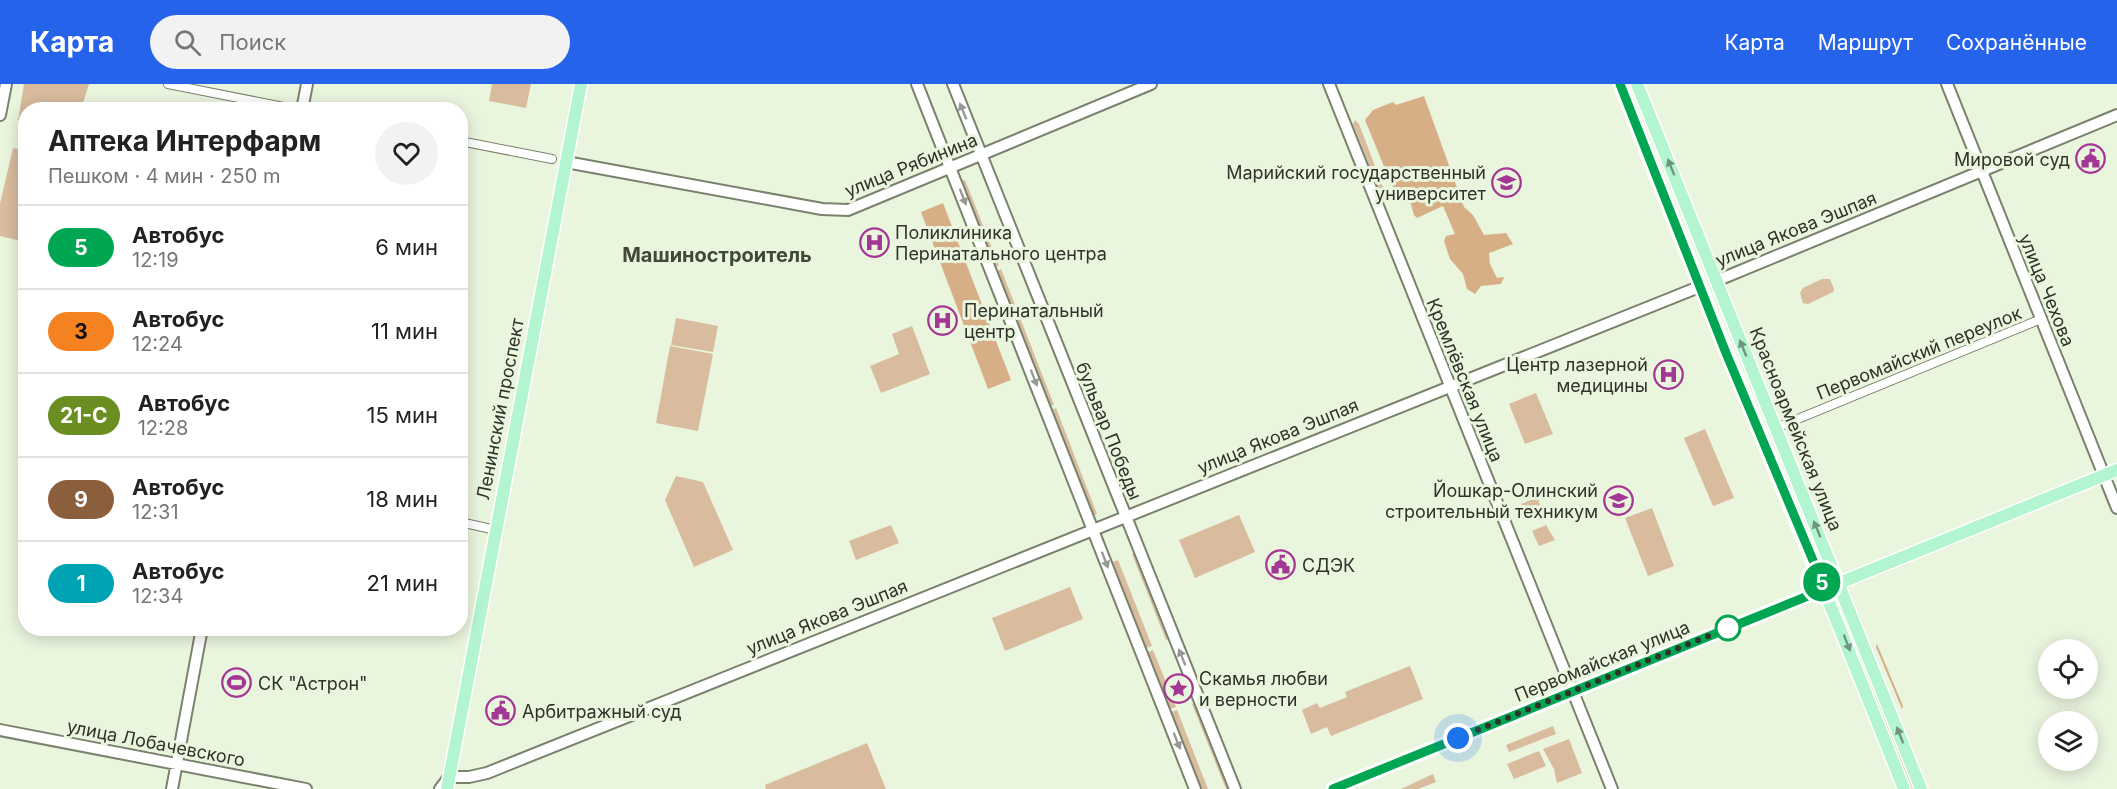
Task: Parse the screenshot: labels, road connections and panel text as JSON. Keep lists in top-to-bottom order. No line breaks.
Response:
{"streets":{"main road":["улица Якова Эшпая","Ленинский проспект","Красноармейская улица","Первомайская улица"],"street":["улица Рябинина","улица Чехова","Первомайский переулок","Кремлёвская улица","бульвар Победы","улица Лобачевского"]},"crossings":[["улица Рябинина","Ленинский проспект"],["улица Рябинина","бульвар Победы"],["улица Якова Эшпая","улица Чехова"],["улица Якова Эшпая","Кремлёвская улица"],["улица Якова Эшпая","Ленинский проспект"],["улица Якова Эшпая","Красноармейская улица"],["улица Якова Эшпая","бульвар Победы"],["улица Чехова","Первомайский переулок"],["улица Чехова","Первомайская улица"],["Первомайский переулок","Красноармейская улица"],["Кремлёвская улица","Первомайская улица"],["Красноармейская улица","Первомайская улица"]],"districts":["Машиностроитель"],"places":{"public building":["Мировой суд","СДЭК","Арбитражный суд"],"school or university":["Марийский государственный университет","Йошкар-Олинский строительный техникум"],"hospital":["Поликлиника Перинатального центра","Перинатальный центр","Центр лазерной медицины"],"sports":["СК \"Астрон\""],"place":["Скамья любви и верности"]},"lines":["bus line 5"],"page":{"header":"Карта","search":"Поиск","nav":["Карта","Маршрут","Сохранённые"],"on_map":"5","heading":["Аптека Интерфарм","Пешком · 4 мин · 250 m"],"list":[{"mark":"5","name":"Автобус","note":"12:19","value":"6 мин"},{"mark":"3","name":"Автобус","note":"12:24","value":"11 мин"},{"mark":"21-С","name":"Автобус","note":"12:28","value":"15 мин"},{"mark":"9","name":"Автобус","note":"12:31","value":"18 мин"},{"mark":"1","name":"Автобус","note":"12:34","value":"21 мин"}]}}
